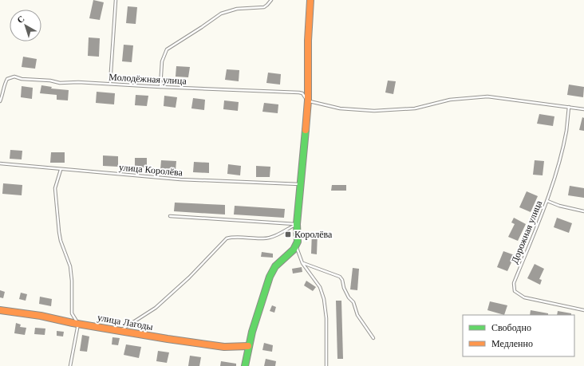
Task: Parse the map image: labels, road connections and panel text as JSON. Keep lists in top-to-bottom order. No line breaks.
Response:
{"streets":{"street":["улица Лагоды"],"lane":["Молодёжная улица","улица Королёва","Дорожная улица"]},"places":{"transit":["Королёва"]},"legend":["Свободно","Медленно"],"north":"top left"}
